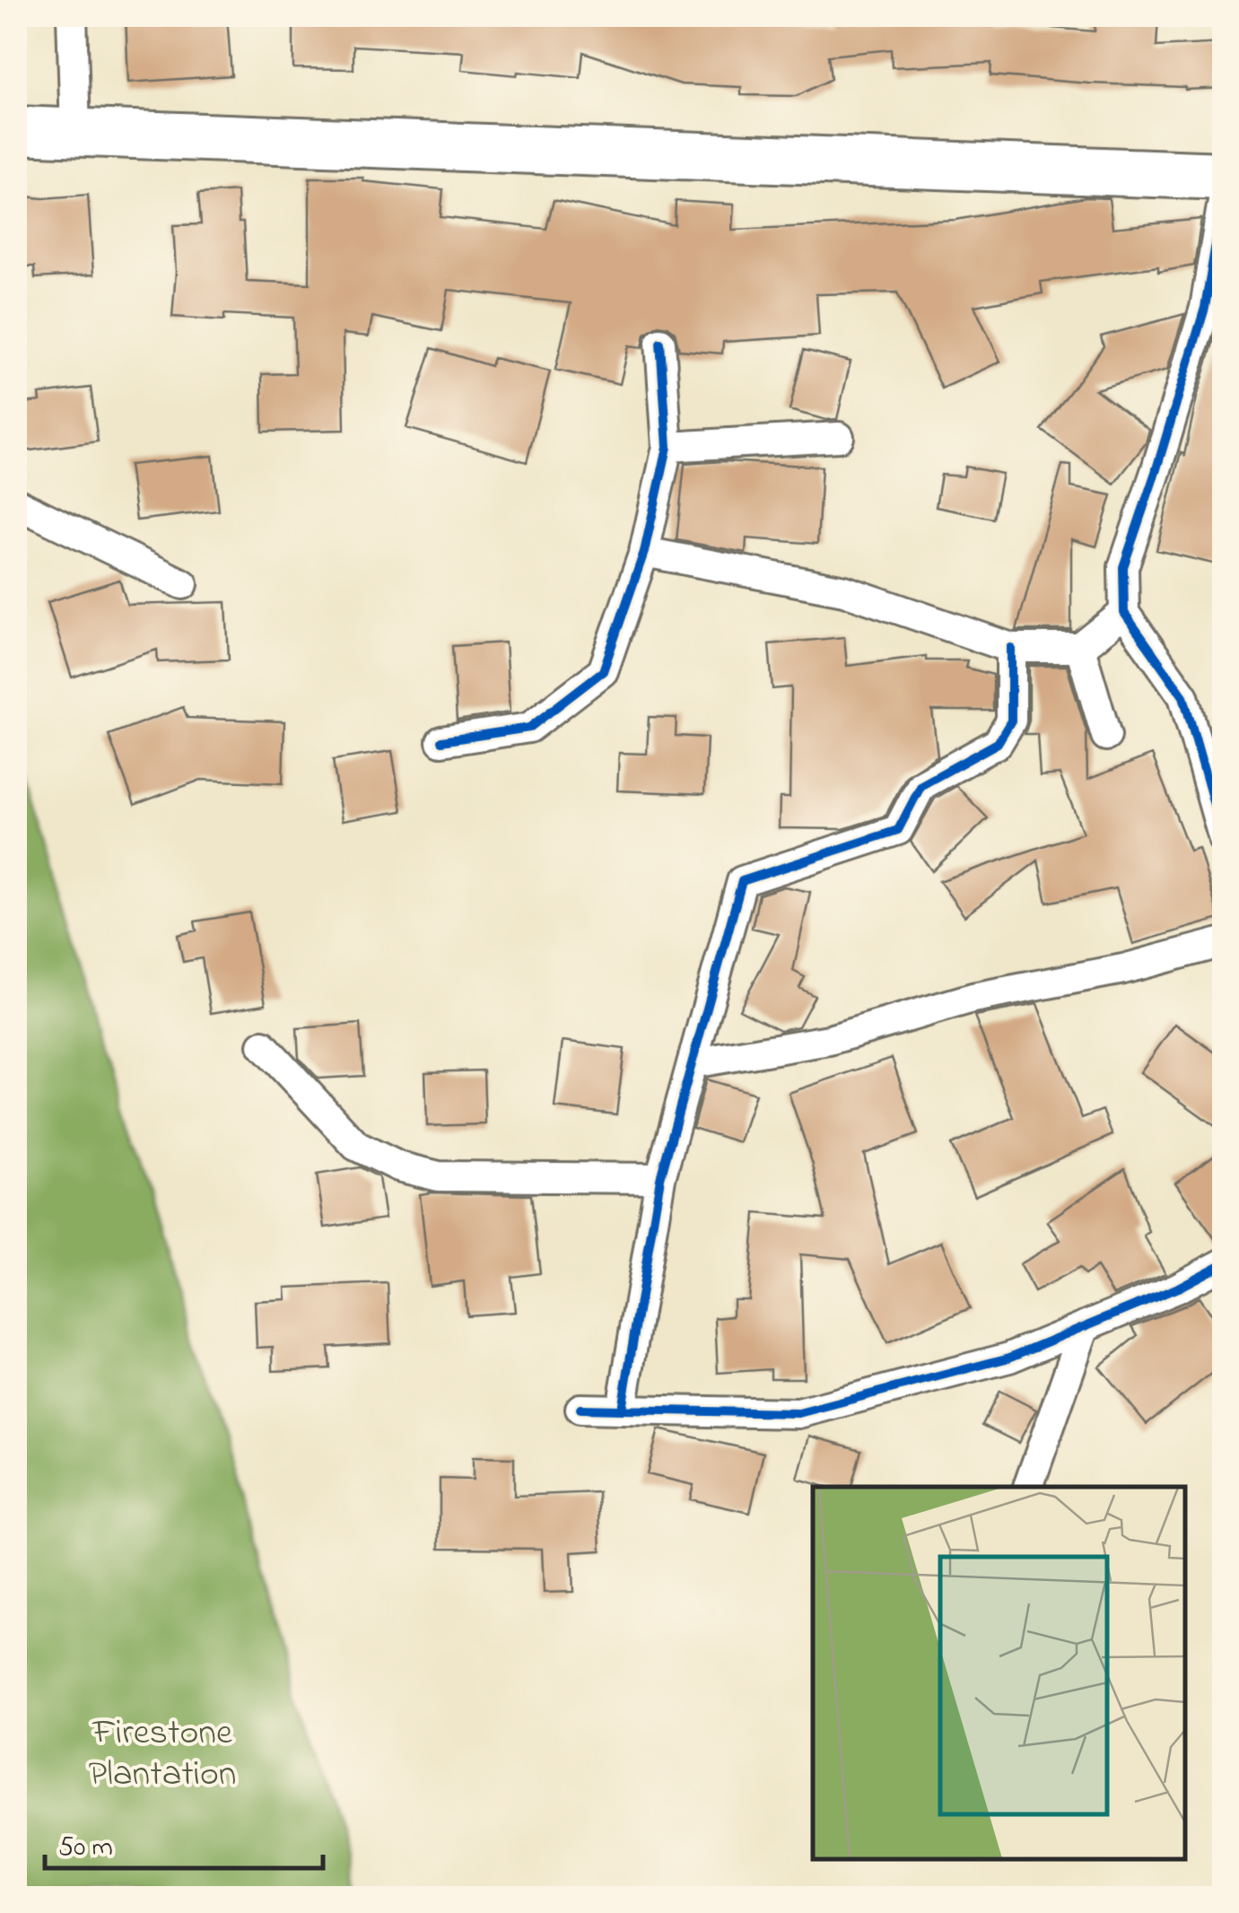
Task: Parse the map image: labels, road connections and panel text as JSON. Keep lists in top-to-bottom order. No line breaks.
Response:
{"parks":["Firestone Plantation"],"scale_bar":"50 m"}
